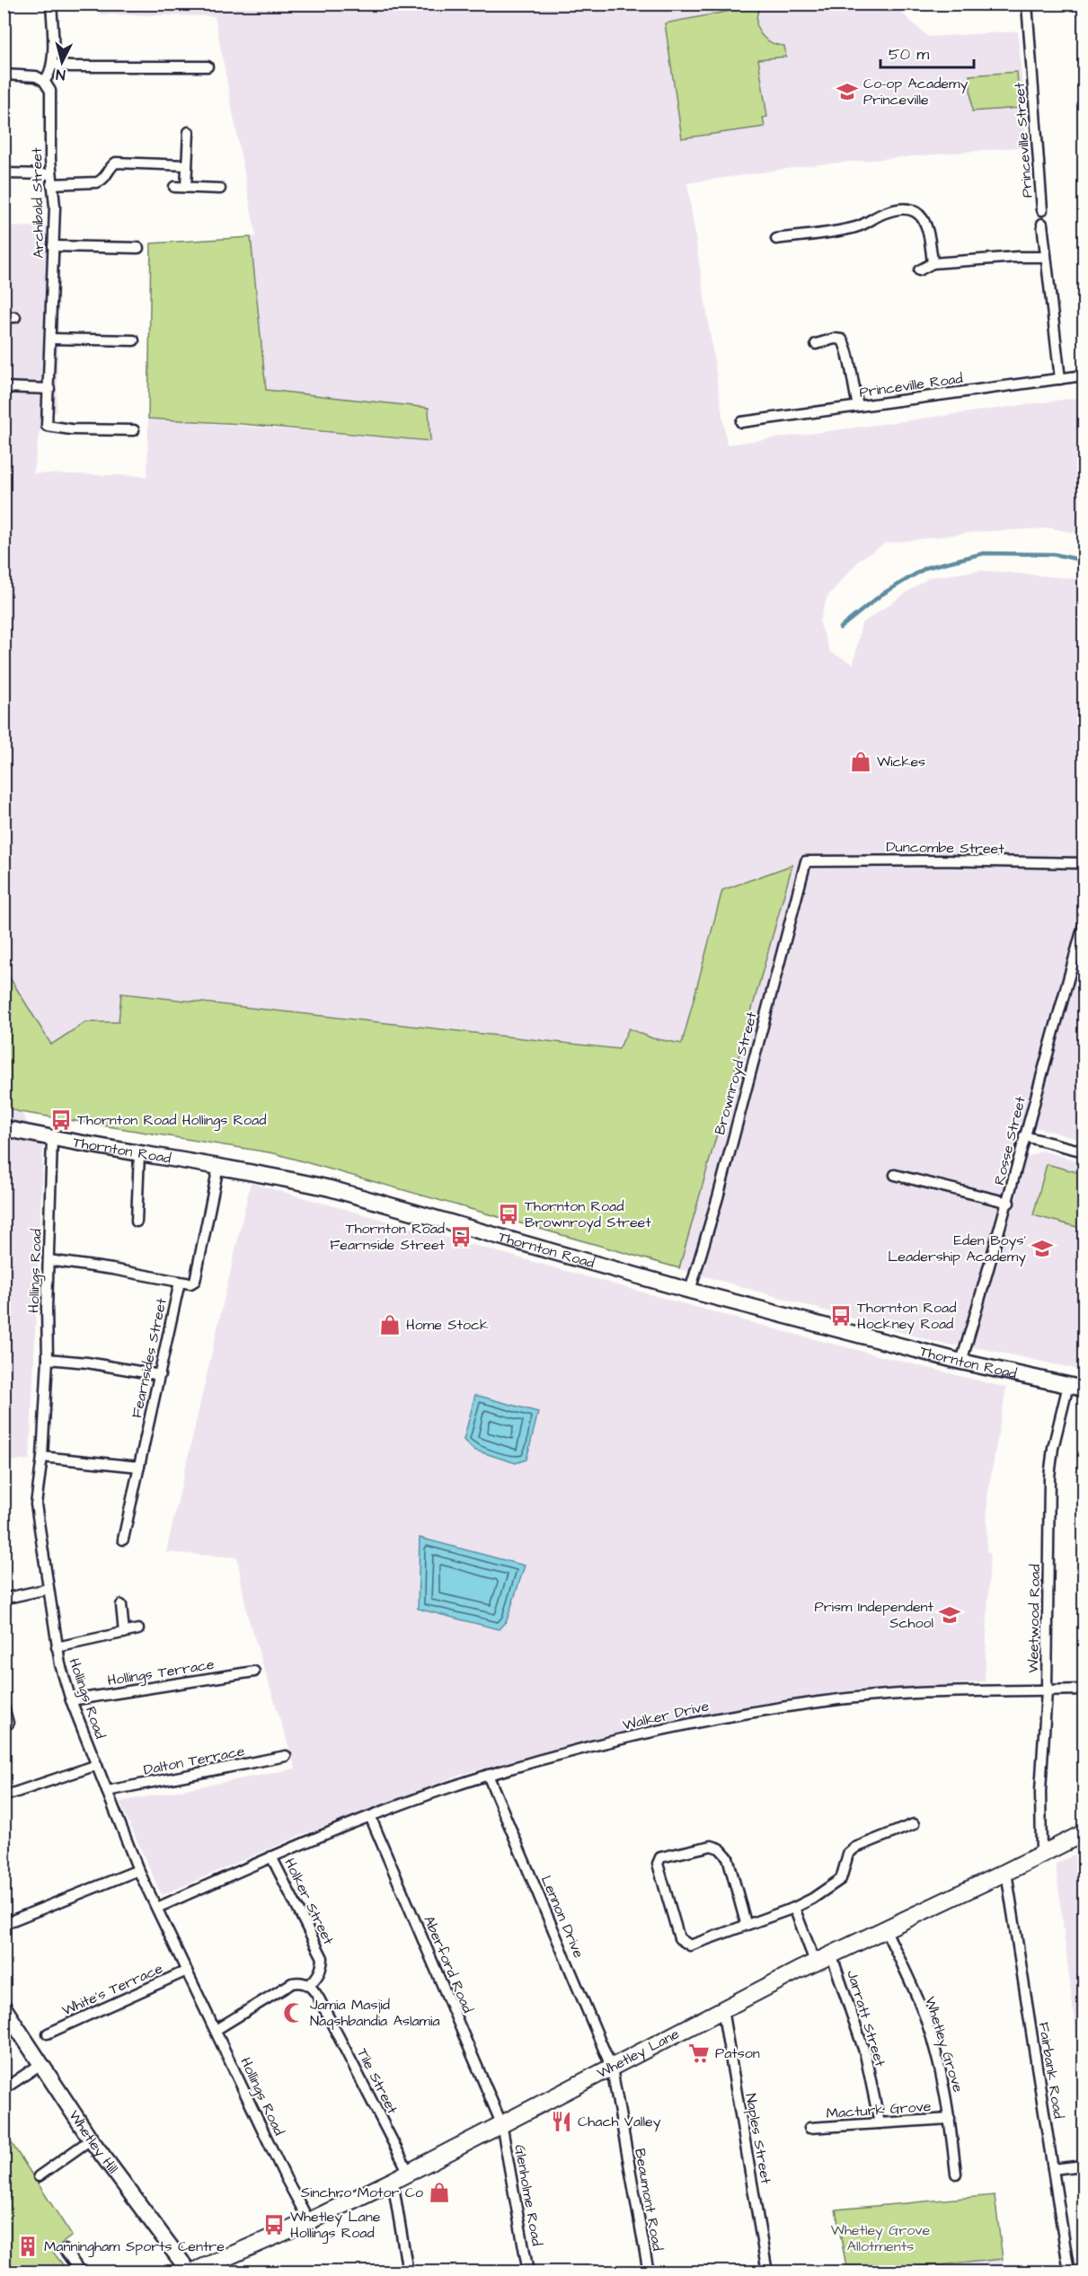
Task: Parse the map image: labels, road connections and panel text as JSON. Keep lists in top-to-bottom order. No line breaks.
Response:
{"streets":{"main road":["Thornton Road","Whetley Lane","Whetley Hill"],"street":["Princeville Street","Archibald Street","Princeville Road","Duncombe Street","Brownroyd Street","Rosse Street","Hollings Road","Fearnsides Street","Weetwood Road","Hollings Terrace","Walker Drive","Dalton Terrace","Holker Street","Lennon Drive","Aberford Road","White's Terrace","Jarratt Street","Whetley Grove","Fairbank Road","Tile Street","Macturk Grove","Naples Street","Glenholme Road","Beaumont Road"]},"crossings":[["Duncombe Street","Brownroyd Street"],["Brownroyd Street","Thornton Road"],["Rosse Street","Thornton Road"],["Thornton Road","Hollings Road"],["Thornton Road","Fearnsides Street"],["Thornton Road","Weetwood Road"],["Hollings Road","Hollings Terrace"],["Hollings Road","Walker Drive"],["Hollings Road","Dalton Terrace"],["Hollings Road","White's Terrace"],["Hollings Road","Whetley Lane"],["Weetwood Road","Walker Drive"],["Weetwood Road","Whetley Lane"],["Walker Drive","Holker Street"],["Walker Drive","Lennon Drive"],["Walker Drive","Aberford Road"],["Holker Street","Tile Street"],["Lennon Drive","Whetley Lane"],["Lennon Drive","Beaumont Road"],["Aberford Road","Whetley Lane"],["Aberford Road","Glenholme Road"],["Jarratt Street","Whetley Lane"],["Jarratt Street","Macturk Grove"],["Whetley Grove","Whetley Lane"],["Whetley Grove","Macturk Grove"],["Whetley Lane","Fairbank Road"],["Whetley Lane","Tile Street"],["Whetley Lane","Naples Street"],["Whetley Lane","Whetley Hill"],["Whetley Lane","Glenholme Road"],["Whetley Lane","Beaumont Road"]],"parks":["Whetley Grove Allotments"],"places":{"school or university":["Co-op Academy Princeville","Eden Boys' Leadership Academy","Prism Independent School"],"shop":["Wickes","Home Stock","Sinchro Motor Co"],"bus stop":["Thornton Road Hollings Road","Thornton Road Brownroyd Street","Thornton Road Fearnside Street","Thornton Road Hockney Road","Whetley Lane Hollings Road"],"mosque":["Jamia Masjid Naqshbandia Aslamia"],"supermarket":["Patson"],"restaurant":["Chach Valley"],"building":["Manningham Sports Centre"]},"scale_bar":"50 m","north":"bottom"}
